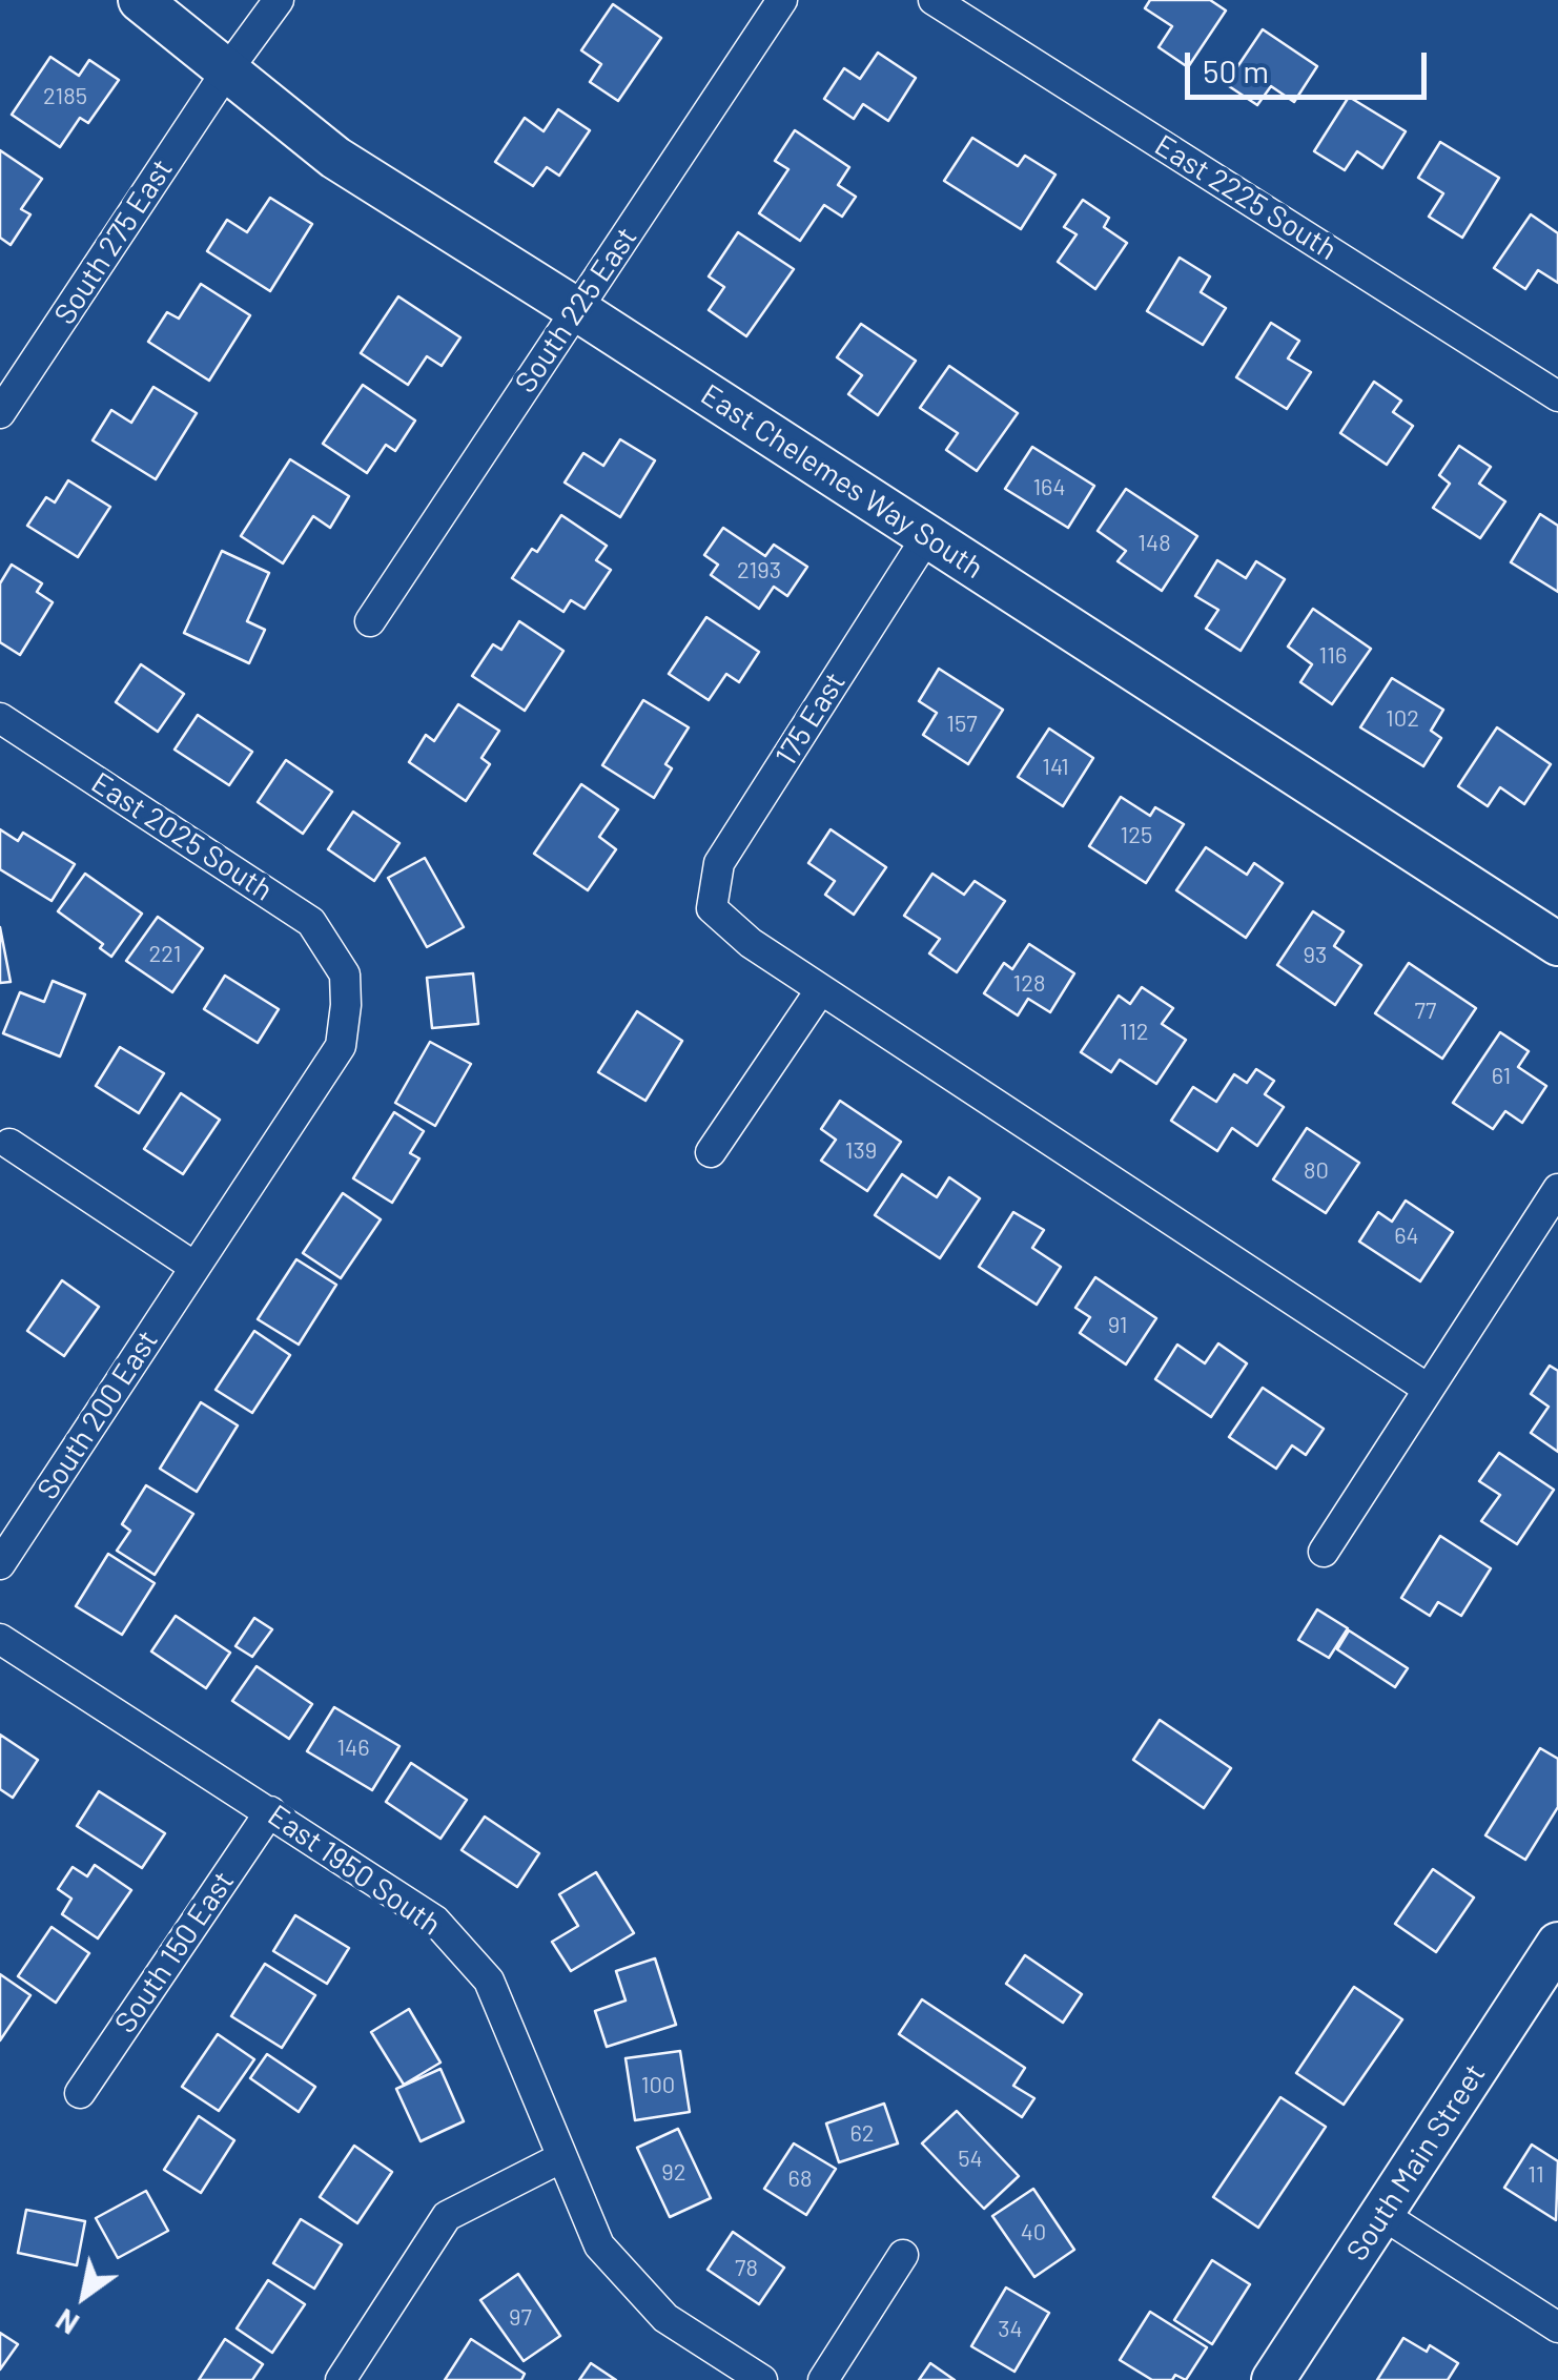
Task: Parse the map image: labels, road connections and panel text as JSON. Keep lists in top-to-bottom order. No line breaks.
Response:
{"streets":{"street":["East 2225 South","South 275 East","South 225 East","East Chelemes Way South","175 East","East 2025 South","South 200 East","East 1950 South","South 150 East","South Main Street"]},"crossings":[["South 275 East","East Chelemes Way South"],["South 225 East","East Chelemes Way South"],["East Chelemes Way South","175 East"],["East 2025 South","South 200 East"],["East 1950 South","South 150 East"]],"house_numbers":["2185","164","148","2193","116","102","157","141","125","221","93","128","77","112","61","139","80","64","91","146","100","62","54","92","11","68","40","78","97","34"],"scale_bar":"50 m","north":"bottom left"}
